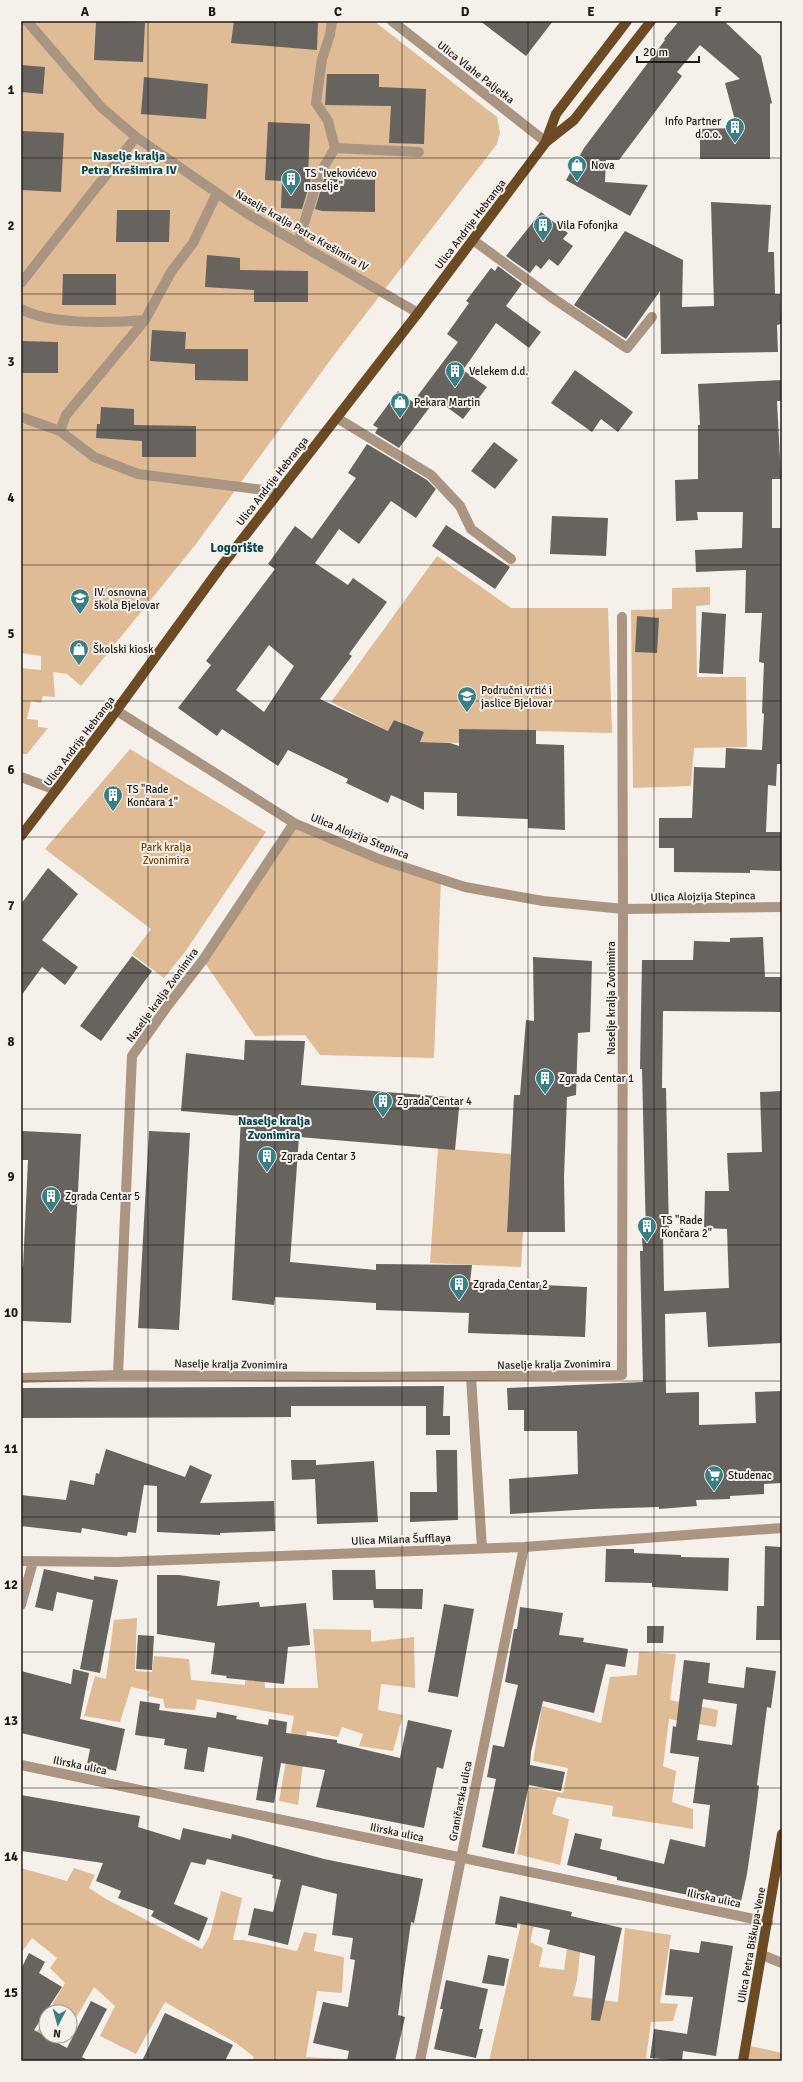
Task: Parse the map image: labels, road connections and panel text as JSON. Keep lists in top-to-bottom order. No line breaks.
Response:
{"streets":{"main road":["Ulica Andrije Hebranga","Ulica Petra Biškupa-Vene"],"street":["Ulica Vlahe Paljetka","Naselje kralja Petra Krešimira IV","Ulica Alojzija Stepinca","Naselje kralja Zvonimira","Ulica Milana Šufflaya","Ilirska ulica","Graničarska ulica"]},"crossings":[["Ulica Vlahe Paljetka","Ulica Andrije Hebranga"],["Ulica Andrije Hebranga","Naselje kralja Petra Krešimira IV"],["Ulica Andrije Hebranga","Ulica Alojzija Stepinca"],["Ulica Alojzija Stepinca","Naselje kralja Zvonimira"],["Ulica Milana Šufflaya","Graničarska ulica"],["Ilirska ulica","Graničarska ulica"],["Ilirska ulica","Ulica Petra Biškupa-Vene"]],"districts":["Naselje kralja Petra Krešimira IV","Logorište","Naselje kralja Zvonimira"],"parks":["Park kralja Zvonimira"],"places":{"building":["Info Partner d.o.o.","TS \"Ivekovićevo naselje\"","Vila Fofonjka","Velekem d.d.","TS \"Rade Končara 1\"","Zgrada Centar 1","Zgrada Centar 4","Zgrada Centar 3","Zgrada Centar 5","TS \"Rade Končara 2\"","Zgrada Centar 2"],"shop":["Nova","Pekara Martin","Školski kiosk"],"school or university":["IV. osnovna škola Bjelovar","Područni vrtić i jaslice Bjelovar"],"supermarket":["Studenac"]},"scale_bar":"20 m","north":"bottom","grid":{"columns":["A","B","C","D","E","F"],"rows":["1","2","3","4","5","6","7","8","9","10","11","12","13","14","15"]}}
